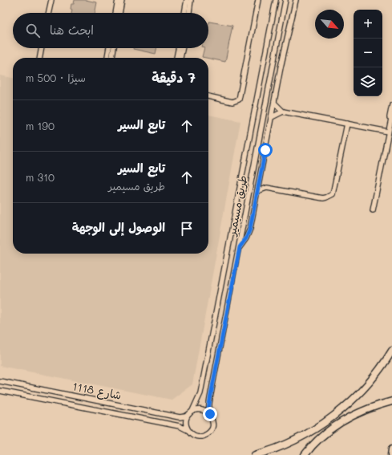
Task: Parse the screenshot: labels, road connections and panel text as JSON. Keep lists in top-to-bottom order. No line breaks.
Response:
{"streets":{"street":["طريق مسيمير","شارع 1118"]},"crossings":[["طريق مسيمير","شارع 1118"]],"north":"bottom right","page":{"map_buttons":["+","−"],"search":"ابحث هنا","heading":["7 دقيقة","سيرًا · 500 m"],"list":[["تابع السير","190 m"],["تابع السير","طريق مسيمير","310 m"],"الوصول إلى الوجهة"]}}
